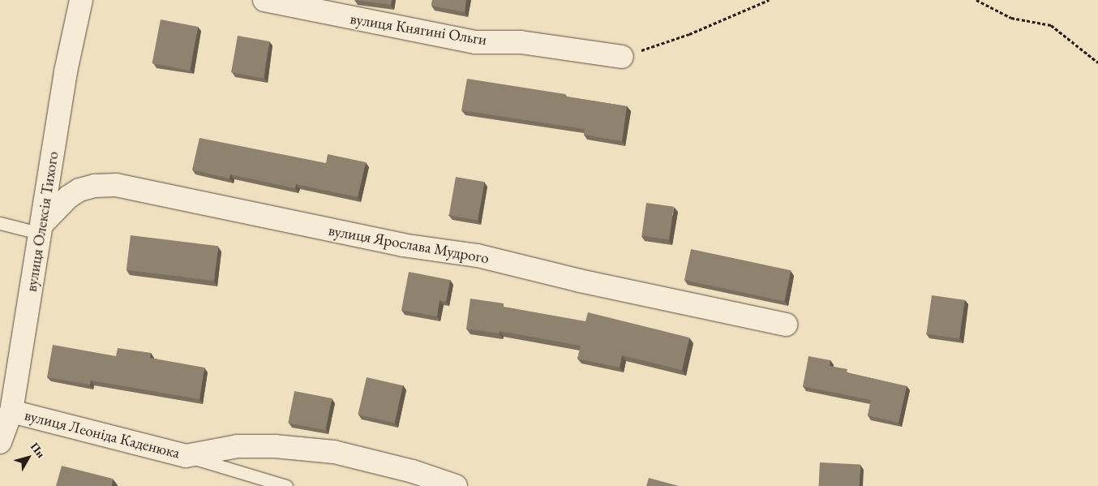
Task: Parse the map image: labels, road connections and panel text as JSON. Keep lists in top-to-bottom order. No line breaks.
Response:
{"streets":{"street":["вулиця Княгині Ольги","вулиця Олексія Тихого","вулиця Ярослава Мудрого","вулиця Леоніда Каденюка"]},"crossings":[["вулиця Олексія Тихого","вулиця Ярослава Мудрого"],["вулиця Олексія Тихого","вулиця Леоніда Каденюка"]],"north":"top right"}
